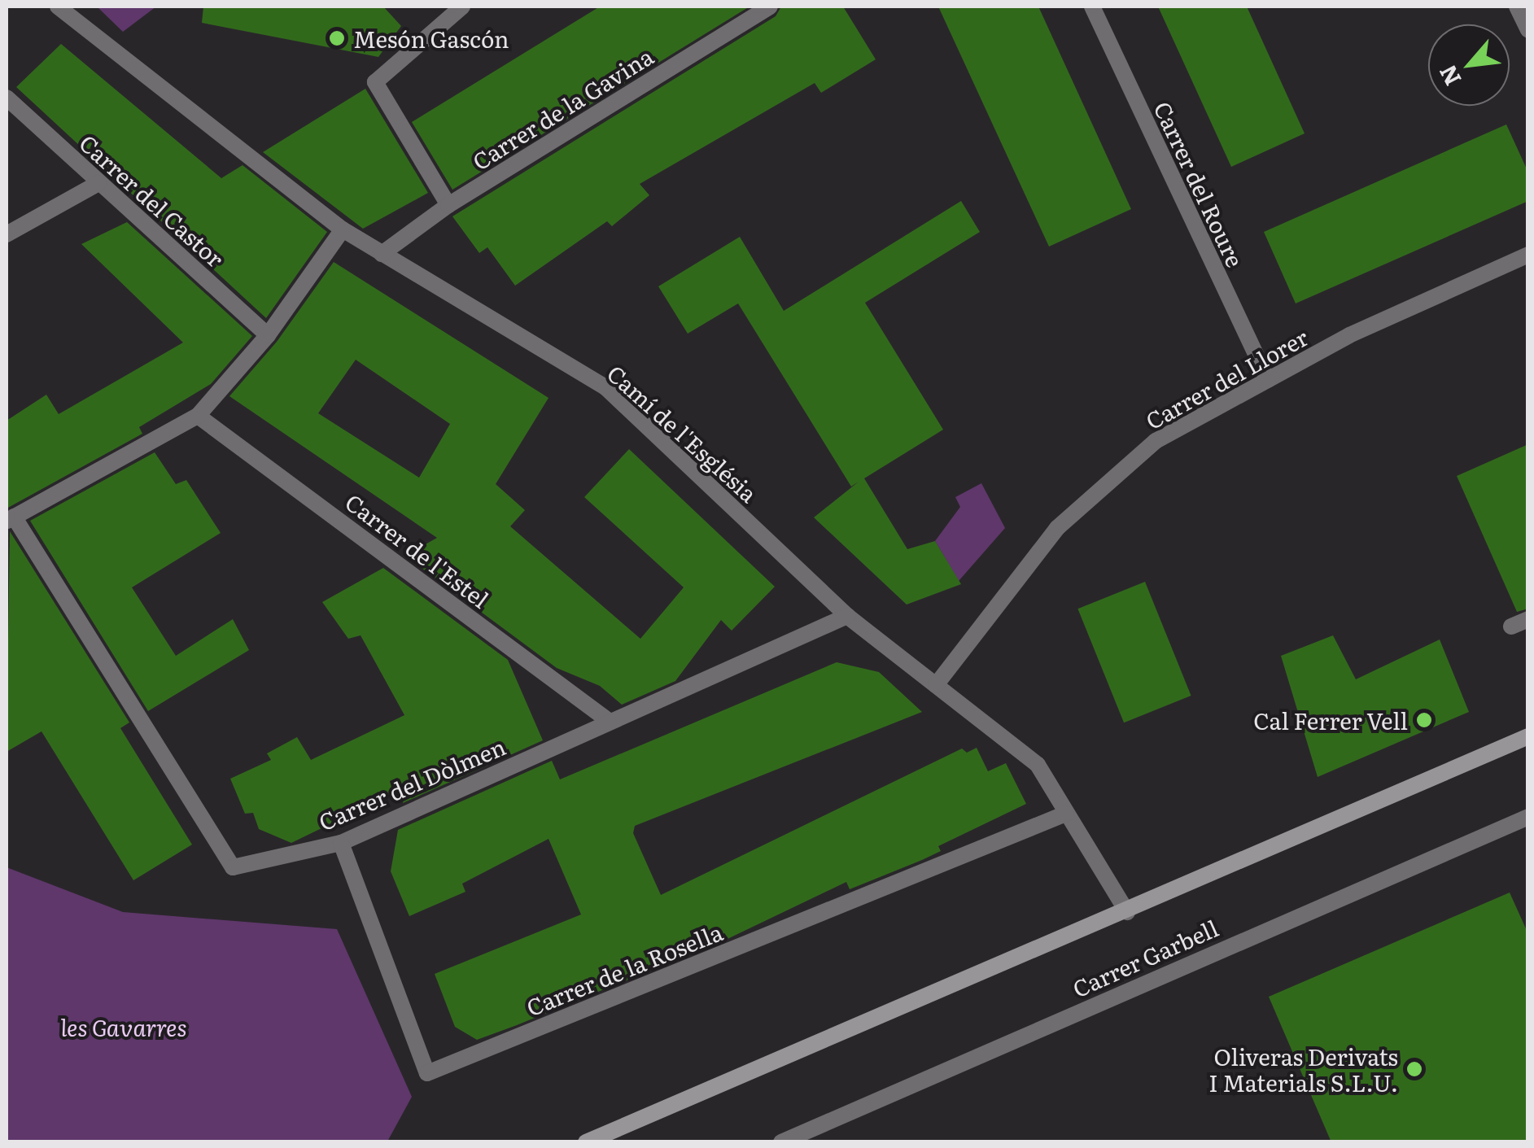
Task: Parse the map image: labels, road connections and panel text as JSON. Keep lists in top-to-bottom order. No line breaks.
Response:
{"streets":{"street":["Carrer de la Gavina","Carrer del Roure","Carrer del Castor","Carrer del Llorer","Camí de l'Església","Carrer de l'Estel","Carrer del Dòlmen","Carrer Garbell","Carrer de la Rosella"]},"crossings":[["Carrer de la Gavina","Camí de l'Església"],["Carrer del Roure","Carrer del Llorer"],["Carrer del Llorer","Camí de l'Església"],["Camí de l'Església","Carrer del Dòlmen"],["Camí de l'Església","Carrer de la Rosella"],["Carrer de l'Estel","Carrer del Dòlmen"],["Carrer del Dòlmen","Carrer de la Rosella"]],"parks":["les Gavarres"],"places":["Mesón Gascón","Cal Ferrer Vell","Oliveras Derivats I Materials S.L.U."],"north":"bottom left"}
